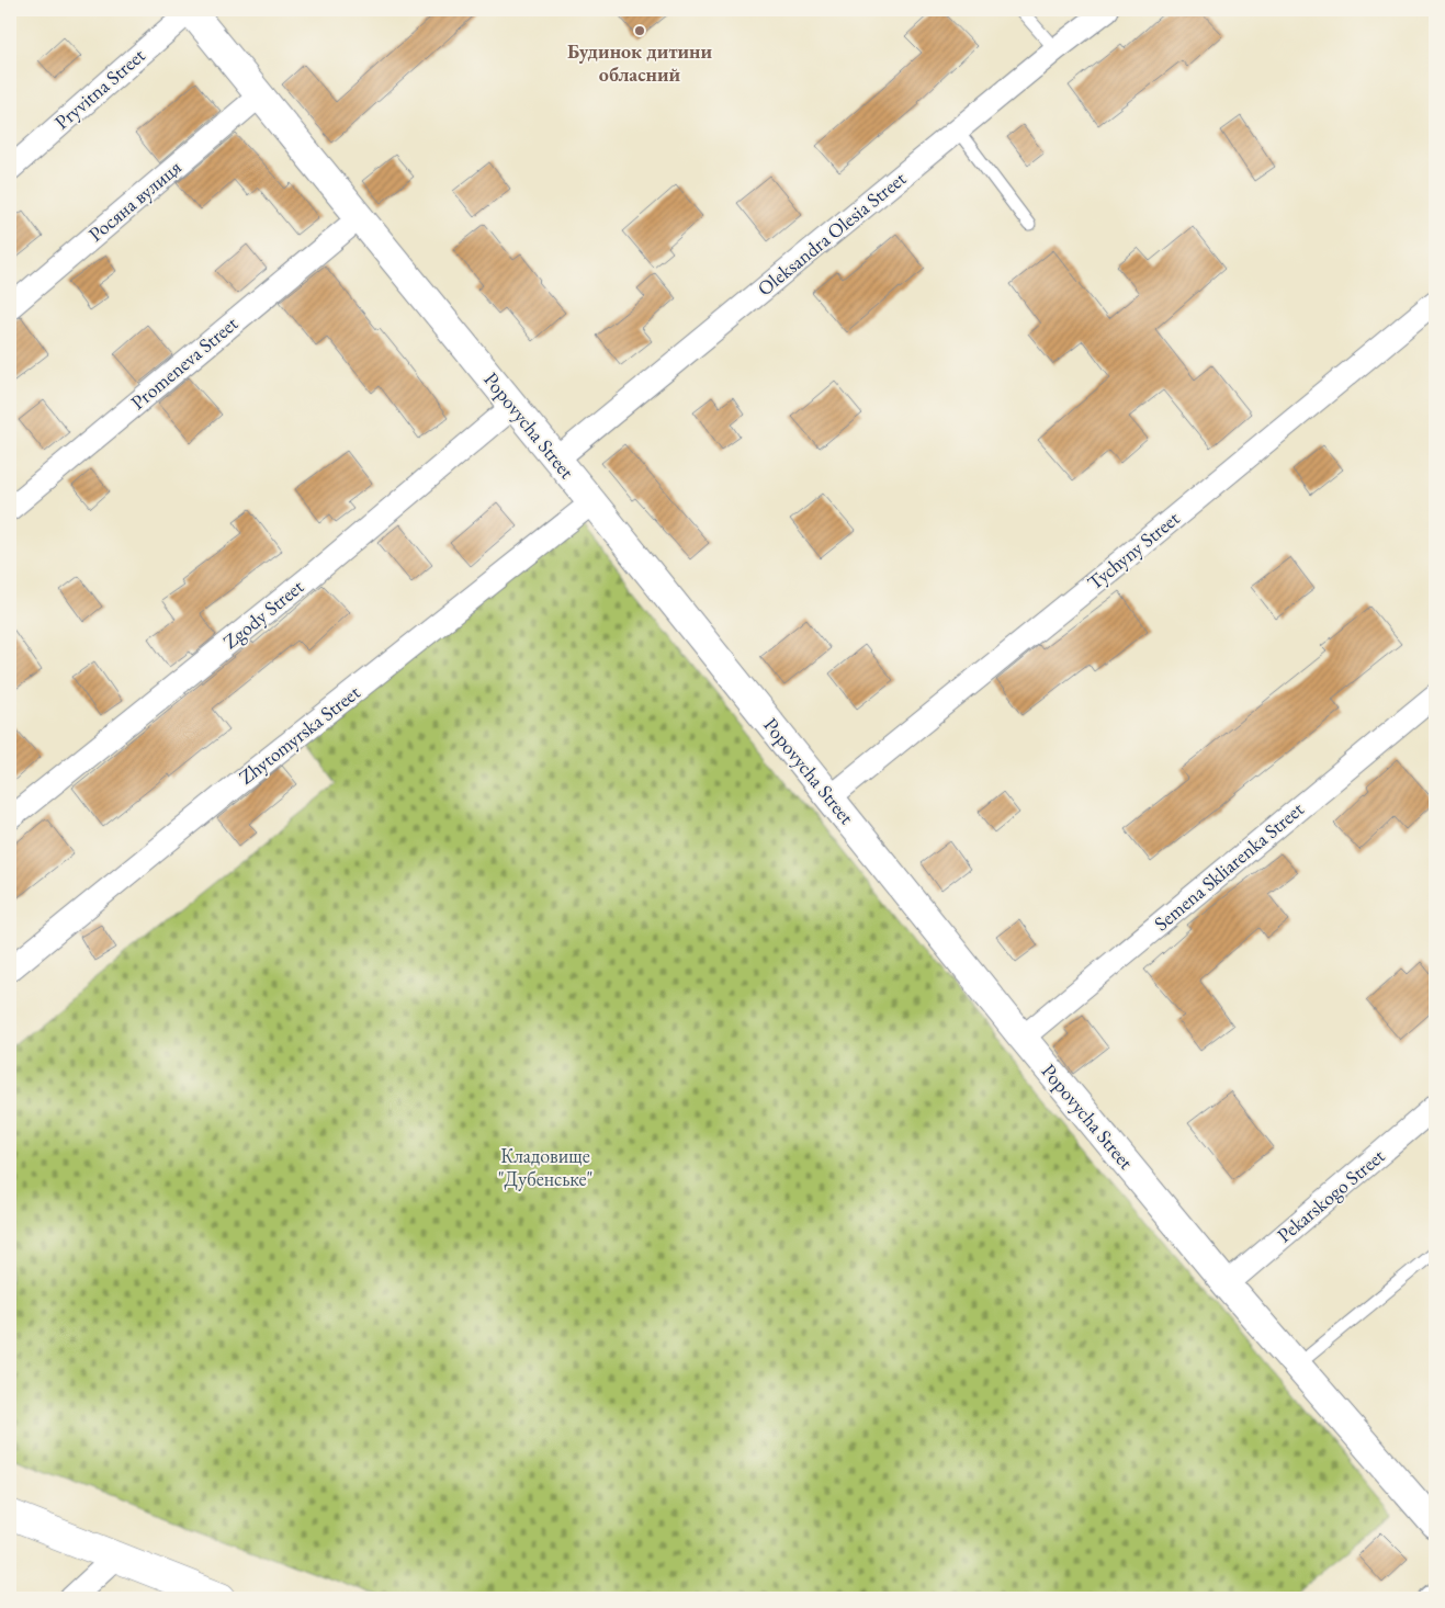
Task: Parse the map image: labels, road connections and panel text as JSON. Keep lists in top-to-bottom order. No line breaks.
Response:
{"streets":{"street":["Pryvitna Street","Росяна вулиця","Oleksandra Olesia Street","Promeneva Street","Popovycha Street","Tychyny Street","Zgody Street","Zhytomyrska Street","Semena Skliarenka Street","Pekarskogo Street"]},"crossings":[["Pryvitna Street","Popovycha Street"],["Росяна вулиця","Popovycha Street"],["Oleksandra Olesia Street","Popovycha Street"],["Promeneva Street","Popovycha Street"],["Popovycha Street","Tychyny Street"],["Popovycha Street","Zgody Street"],["Popovycha Street","Zhytomyrska Street"],["Popovycha Street","Semena Skliarenka Street"],["Popovycha Street","Pekarskogo Street"]],"parks":["Кладовище \"Дубенське\""],"places":["Будинок дитини обласний"]}
